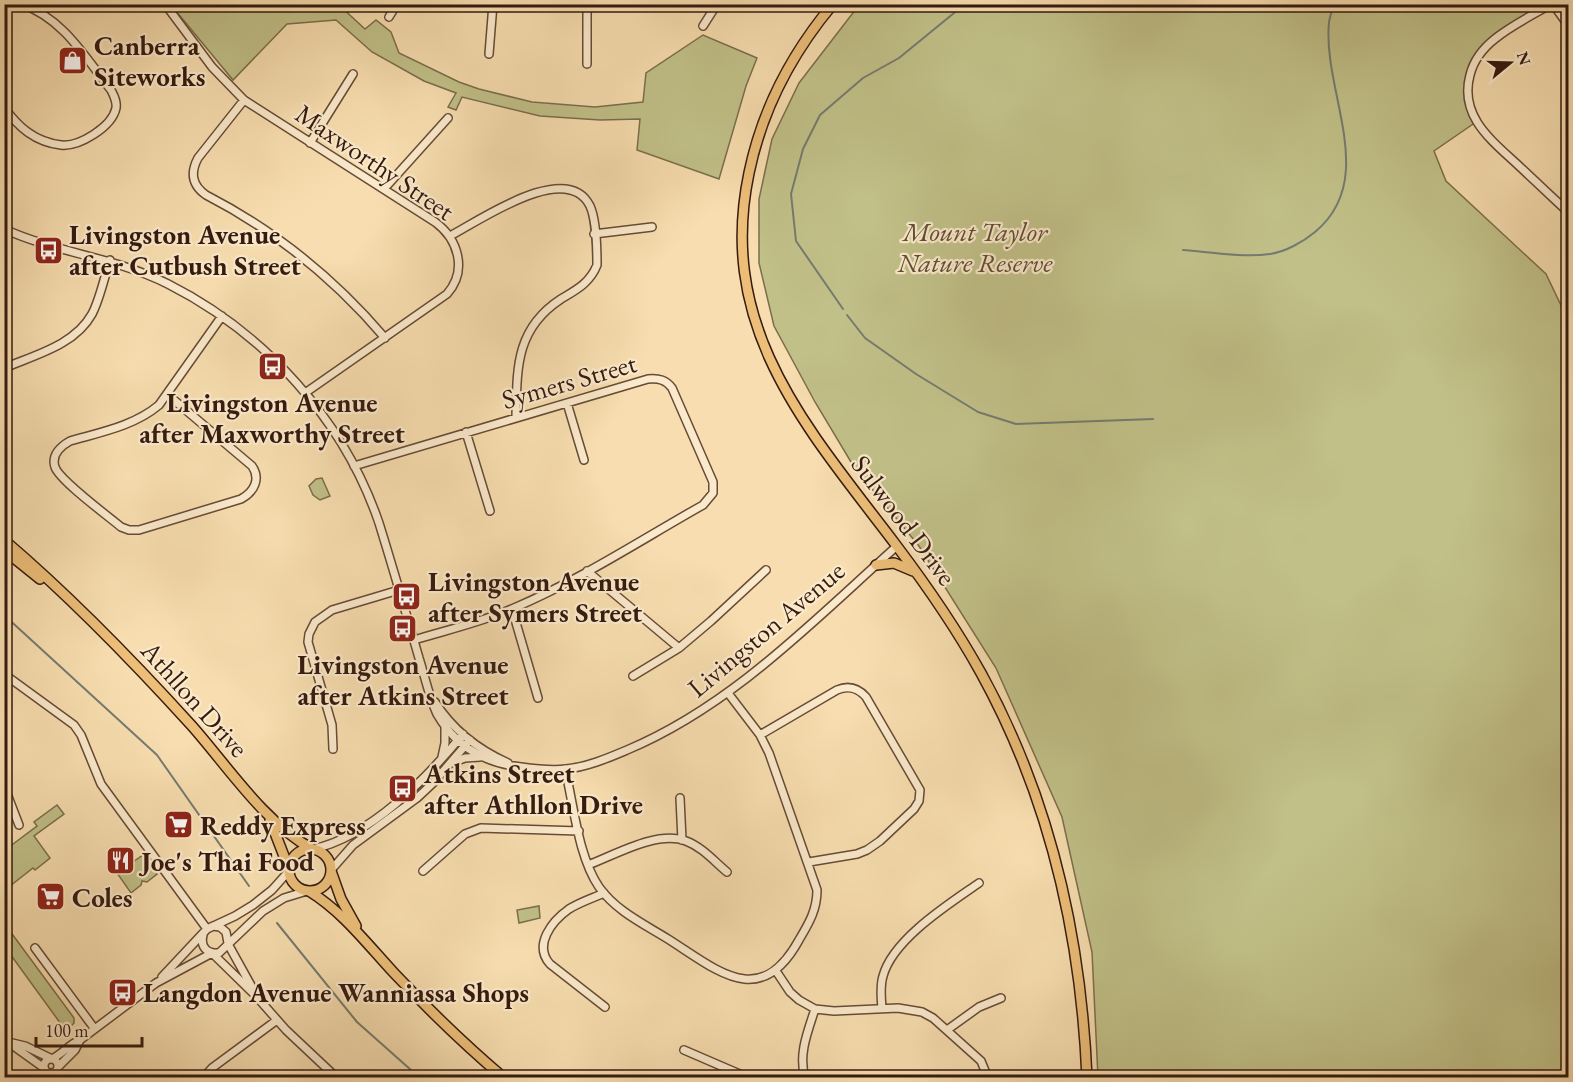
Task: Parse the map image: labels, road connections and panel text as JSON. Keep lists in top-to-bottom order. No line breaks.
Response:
{"streets":{"main road":["Sulwood Drive","Athllon Drive"],"street":["Maxworthy Street","Symers Street","Livingston Avenue"]},"crossings":[["Maxworthy Street","Livingston Avenue"],["Symers Street","Livingston Avenue"],["Sulwood Drive","Livingston Avenue"]],"parks":["Mount Taylor Nature Reserve"],"places":{"shop":["Canberra Siteworks"],"bus stop":["Livingston Avenue after Cutbush Street","Livingston Avenue after Maxworthy Street","Livingston Avenue after Symers Street","Livingston Avenue after Atkins Street","Atkins Street after Athllon Drive","Langdon Avenue Wanniassa Shops"],"supermarket":["Reddy Express","Coles"],"restaurant":["Joe's Thai Food"]},"scale_bar":"100 m","north":"right"}
